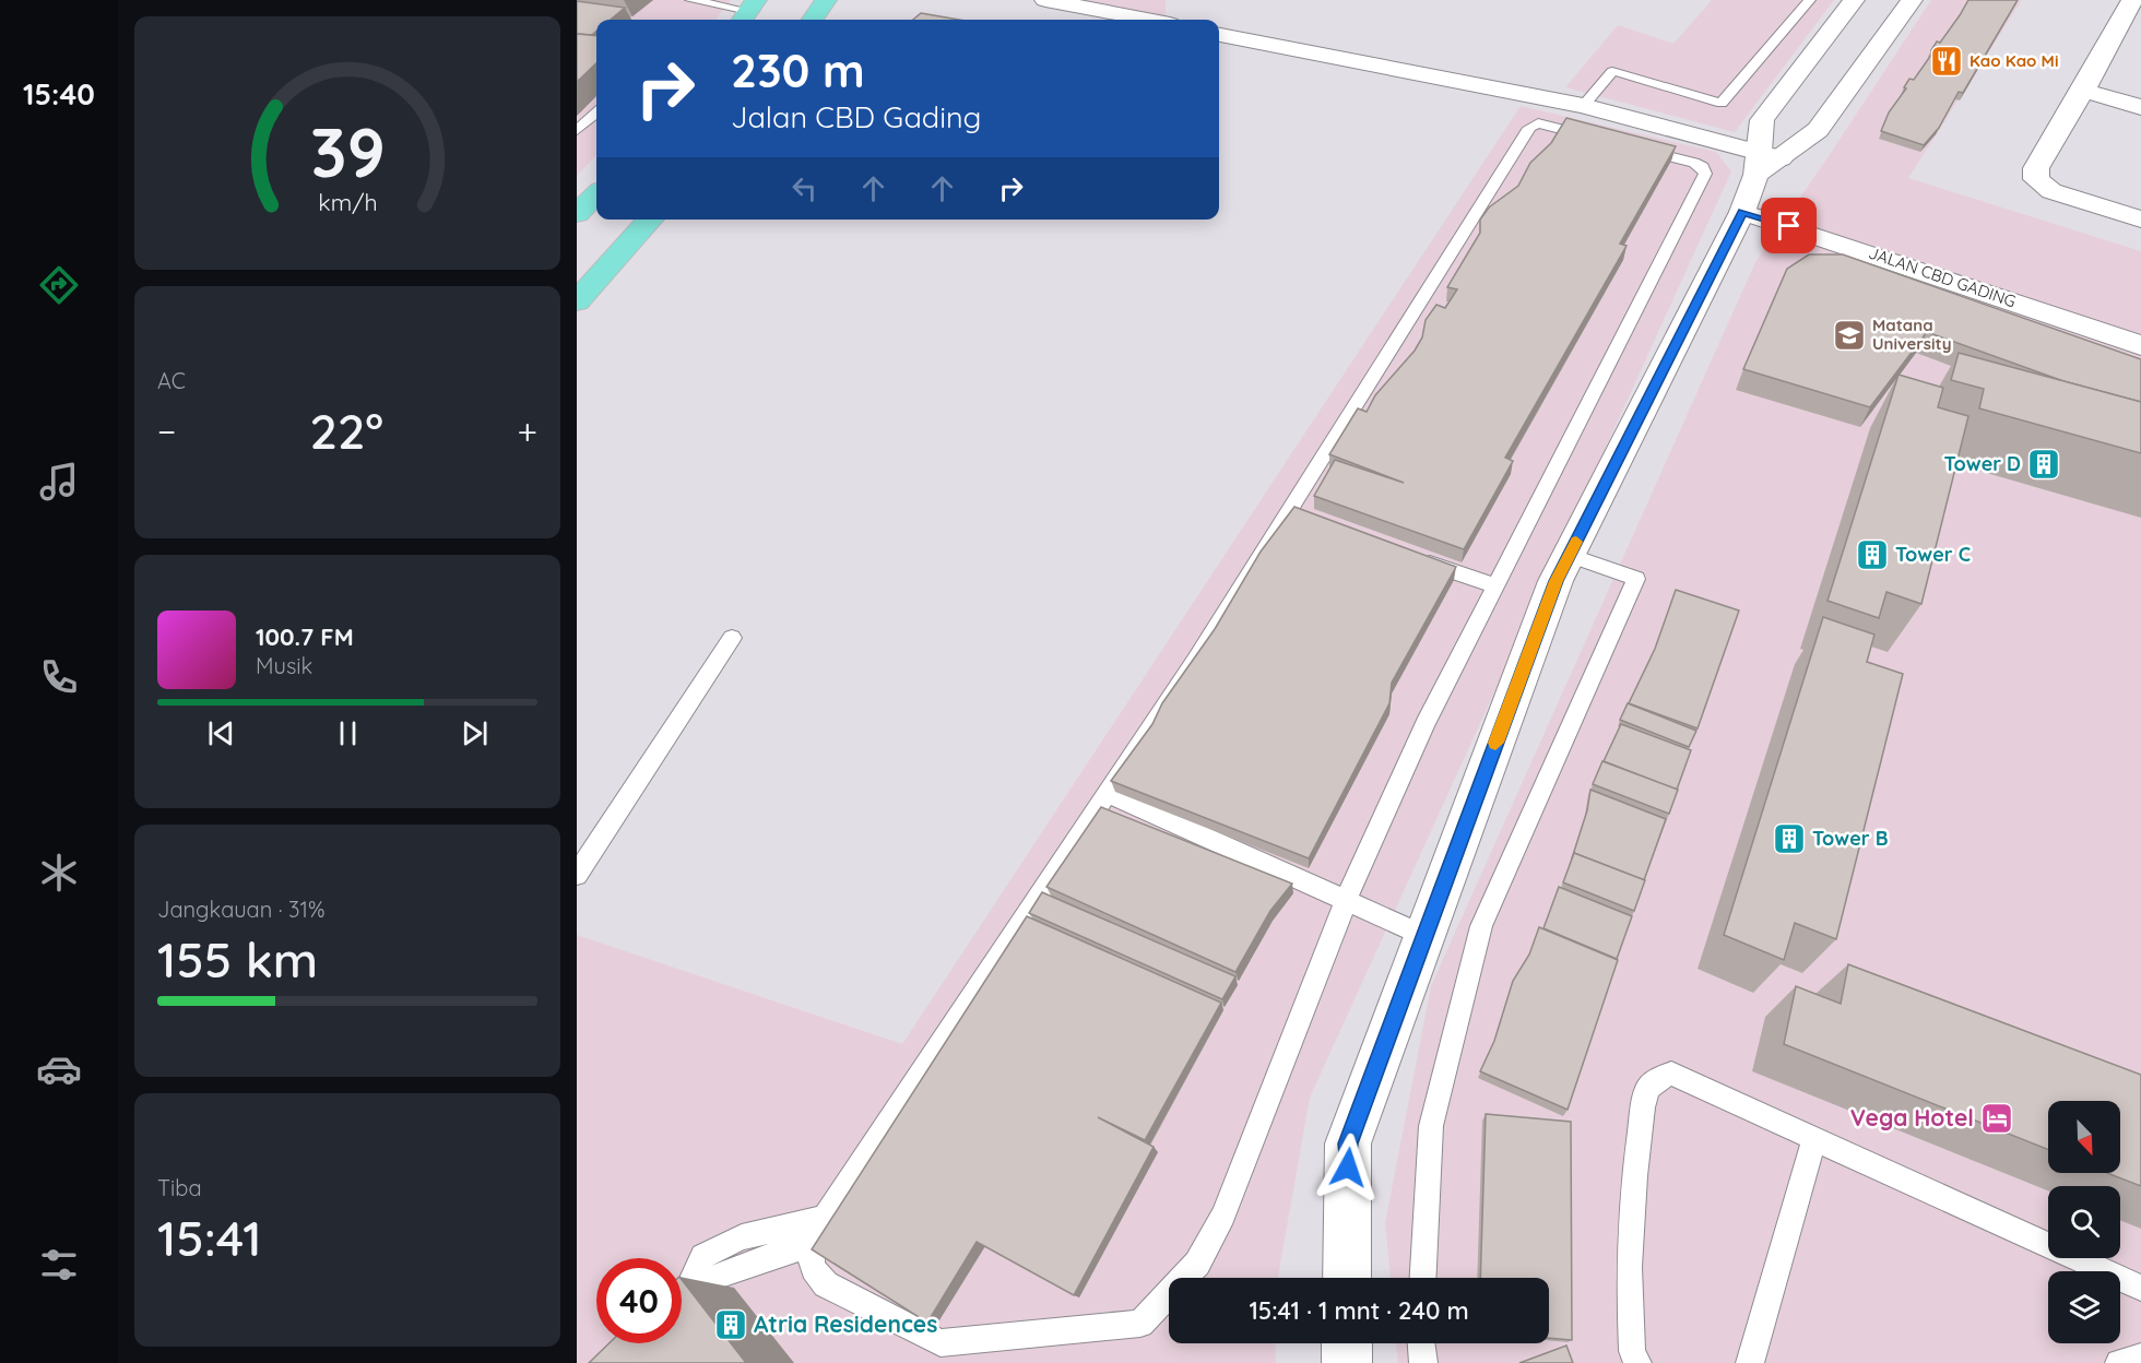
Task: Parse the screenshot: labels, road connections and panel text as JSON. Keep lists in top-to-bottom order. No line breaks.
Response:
{"streets":{"street":["JALAN CBD GADING"]},"places":{"restaurant":["Kao Kao Mi"],"school or university":["Matana University"],"building":["Tower D","Tower C","Tower B","Atria Residences"],"hotel":["Vega Hotel"]},"north":"bottom right","page":{"tabs":"15:40","turn":["230 m","Jalan CBD Gading"],"tile":["AC",["Jangkauan · 31%","155 km"],["Tiba","15:41"]],"heat":["−","22°","+"],"song":["100.7 FM","Musik"],"limit":"40","trip":"15:41 · 1 mnt · 240 m","gauge":["39","km/h"]}}
